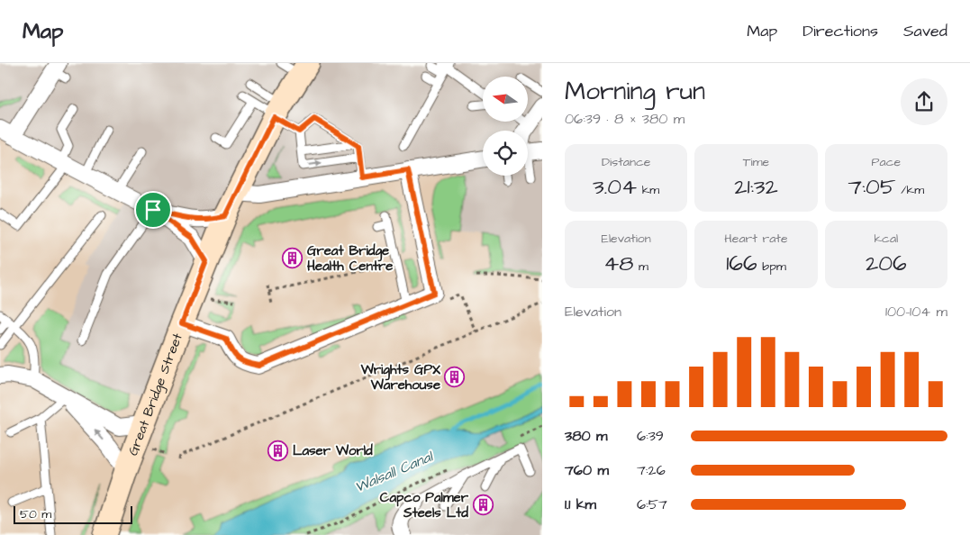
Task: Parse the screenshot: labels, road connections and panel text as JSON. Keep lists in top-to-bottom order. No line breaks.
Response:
{"streets":{"street":["Great Bridge Street"]},"water":["Walsall Canal"],"places":{"building":["Great Bridge Health Centre","Wrights GPX Warehouse","Laser World","Capco Palmer Steels Ltd"]},"scale_bar":"50 m","north":"left","page":{"header":"Map","nav":["Map","Directions","Saved"],"heading":["Morning run","06:39 · 8 × 380 m"],"stats":[["Distance","3.04 km"],["Time","21:32"],["Pace","7:05 /km"],["Elevation","48 m"],["Heart rate","166 bpm"],["kcal","206"]],"chart":["Elevation","100–104 m"],"list":[{"name":"380 m","note":"6:39"},{"name":"760 m","note":"7:26"},{"name":"1.1 km","note":"6:57"}],"scale":"50 m"}}
